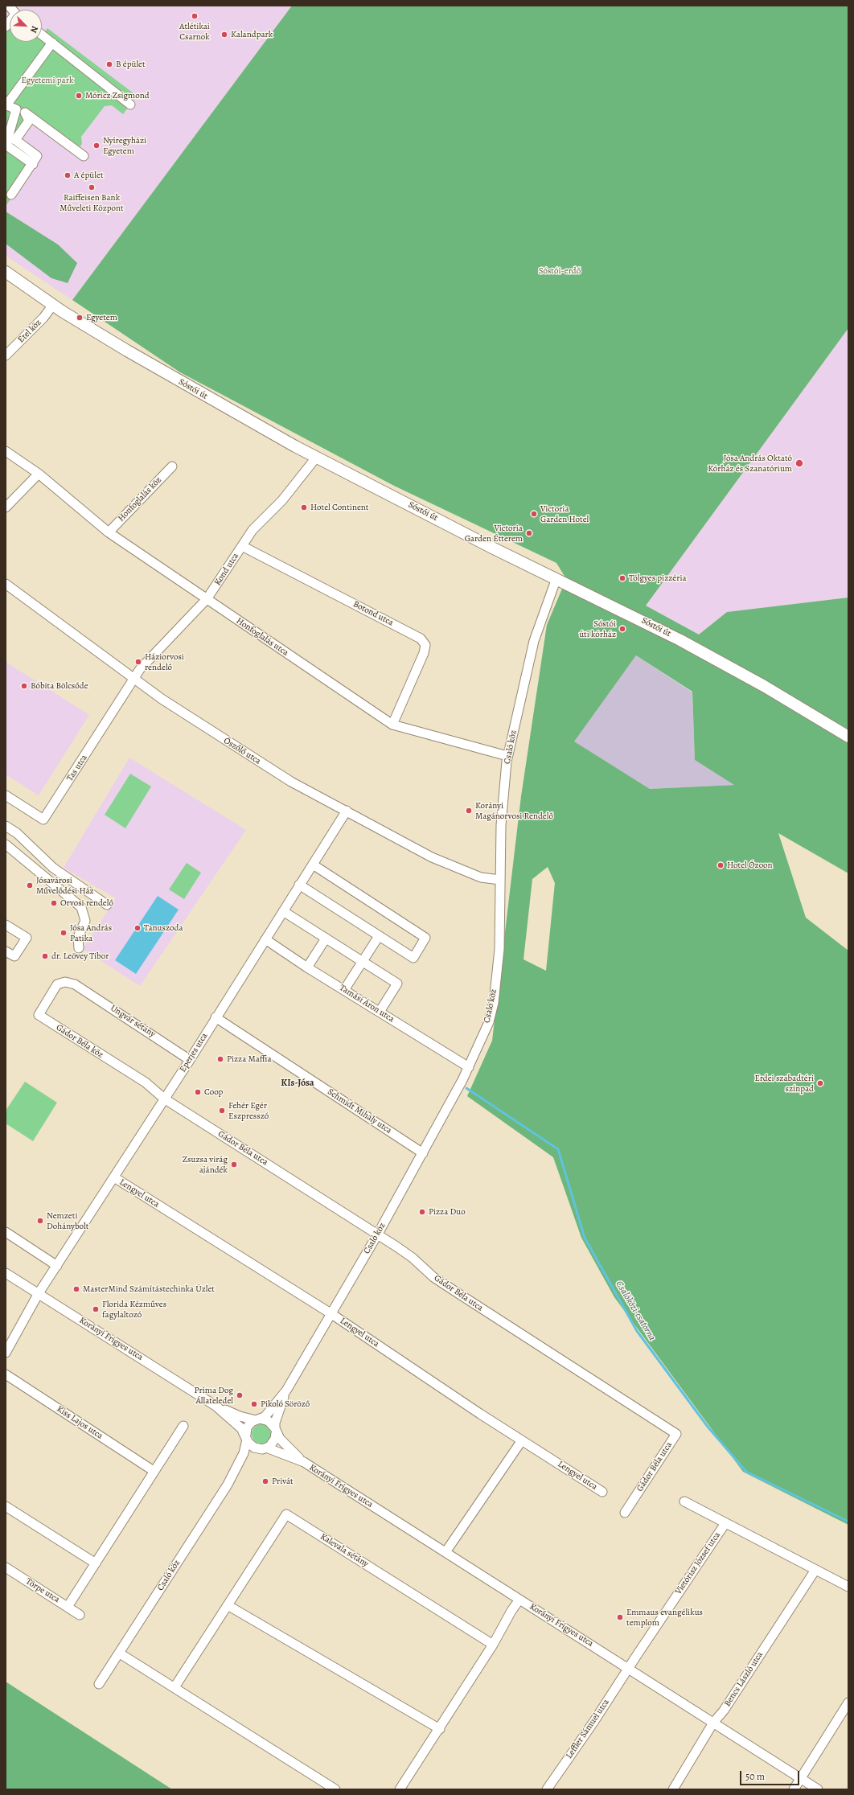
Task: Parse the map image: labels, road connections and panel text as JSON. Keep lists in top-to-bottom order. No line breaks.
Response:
{"streets":{"main road":["Sóstói út"],"street":["Etel köz","Honfoglalás köz","Kond utca","Botond utca","Honfoglalás utca","Csaló köz","Ószőlő utca","Tas utca","Tamási Áron utca","Ungvár sétány","Gádor Béla köz","Eperjes utca","Schmidt Mihály utca","Gádor Béla utca","Lengyel utca","Korányi Frigyes utca","Kiss Lajos utca","Kalevala sétány","Vietórisz József utca","Törpe utca","Bencs László utca","Leffler Sámuel utca"]},"crossings":[["Etel köz","Sóstói út"],["Sóstói út","Kond utca"],["Sóstói út","Csaló köz"],["Honfoglalás köz","Honfoglalás utca"],["Kond utca","Botond utca"],["Kond utca","Honfoglalás utca"],["Kond utca","Ószőlő utca"],["Kond utca","Tas utca"],["Botond utca","Honfoglalás utca"],["Honfoglalás utca","Csaló köz"],["Csaló köz","Ószőlő utca"],["Csaló köz","Tamási Áron utca"],["Csaló köz","Schmidt Mihály utca"],["Csaló köz","Gádor Béla utca"],["Csaló köz","Lengyel utca"],["Csaló köz","Korányi Frigyes utca"],["Ószőlő utca","Tas utca"],["Ószőlő utca","Eperjes utca"],["Tamási Áron utca","Eperjes utca"],["Ungvár sétány","Gádor Béla köz"],["Ungvár sétány","Eperjes utca"],["Gádor Béla köz","Eperjes utca"],["Gádor Béla köz","Gádor Béla utca"],["Eperjes utca","Schmidt Mihály utca"],["Eperjes utca","Gádor Béla utca"],["Eperjes utca","Lengyel utca"],["Eperjes utca","Korányi Frigyes utca"],["Korányi Frigyes utca","Vietórisz József utca"],["Korányi Frigyes utca","Bencs László utca"],["Korányi Frigyes utca","Leffler Sámuel utca"],["Vietórisz József utca","Bencs László utca"],["Vietórisz József utca","Leffler Sámuel utca"]],"districts":["KIs-Jósa"],"water":["Csalóközi-csatorna"],"parks":["Egyetemi park","Sóstói-erdő"],"places":["Atlétikai Csarnok","Kalandpark","B épület","Móricz Zsigmond","Nyíregyházi Egyetem","A épület","Raiffeisen Bank Műveleti Központ","Egyetem","Jósa András Oktató Kórház és Szanatórium","Hotel Continent","Victoria Garden Hotel","Victoria Garden Étterem","Tölgyes pizzéria","Sóstói úti kórház","Háziorvosi rendelő","Bóbita Bölcsőde","Korányi Magánorvosi Rendelő","Hotel Ózoon","Jósavárosi Művelődési Ház","Orvosi rendelő","Tanuszoda","Jósa András Patika","dr. Leövey Tibor","Pizza Maffia","Erdei szabadtéri színpad","Coop","Fehér Egér Eszpresszó","Zsuzsa virág ajándék","Pizza Duo","Nemzeti Dohánybolt","MasterMind Számítástechinka Üzlet","Florida Kézműves fagylaltozó","Príma Dog Állateledel","Pikoló Söröző","Privát","Emmaus evangélikus templom"],"scale_bar":"50 m","north":"bottom right"}
